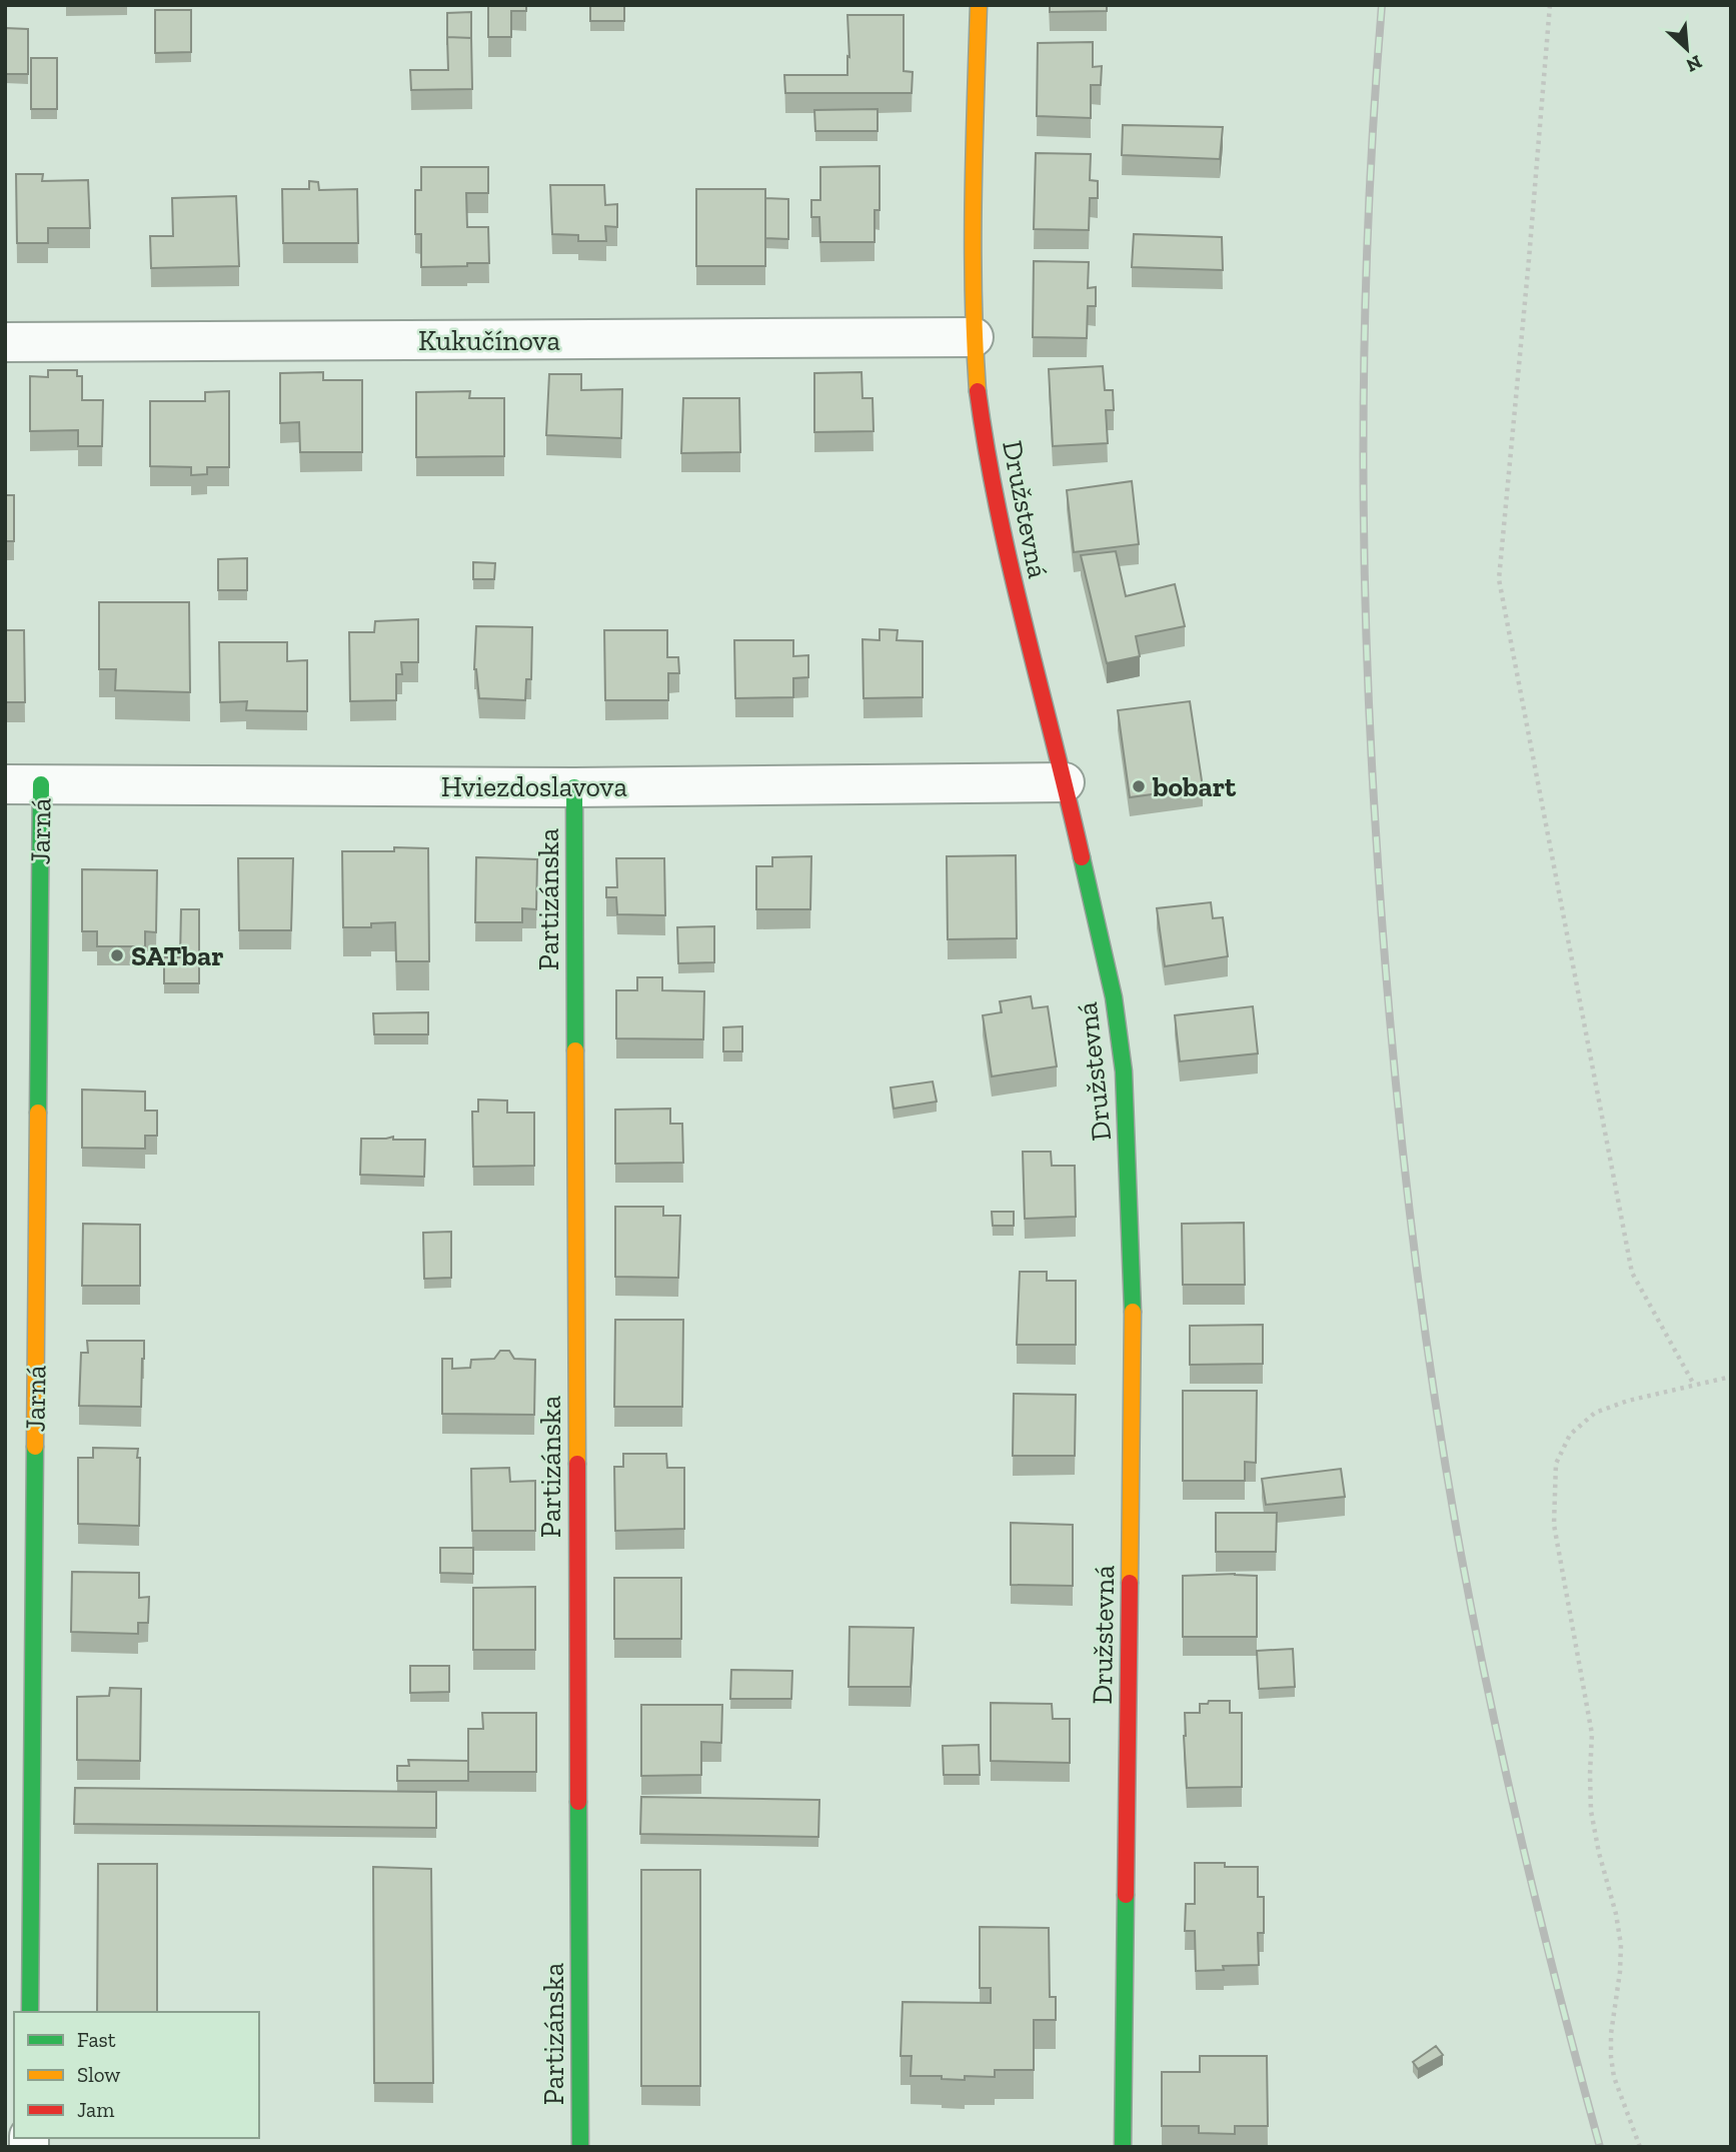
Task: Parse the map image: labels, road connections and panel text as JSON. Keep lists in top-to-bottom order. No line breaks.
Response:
{"streets":{"street":["Kukučínova","Družstevná","Hviezdoslavova","Jarná","Partizánska"]},"crossings":[["Kukučínova","Družstevná"],["Družstevná","Hviezdoslavova"],["Hviezdoslavova","Jarná"],["Hviezdoslavova","Partizánska"]],"places":["bobart","SATbar"],"legend":["Fast","Slow","Jam"],"north":"bottom right"}
